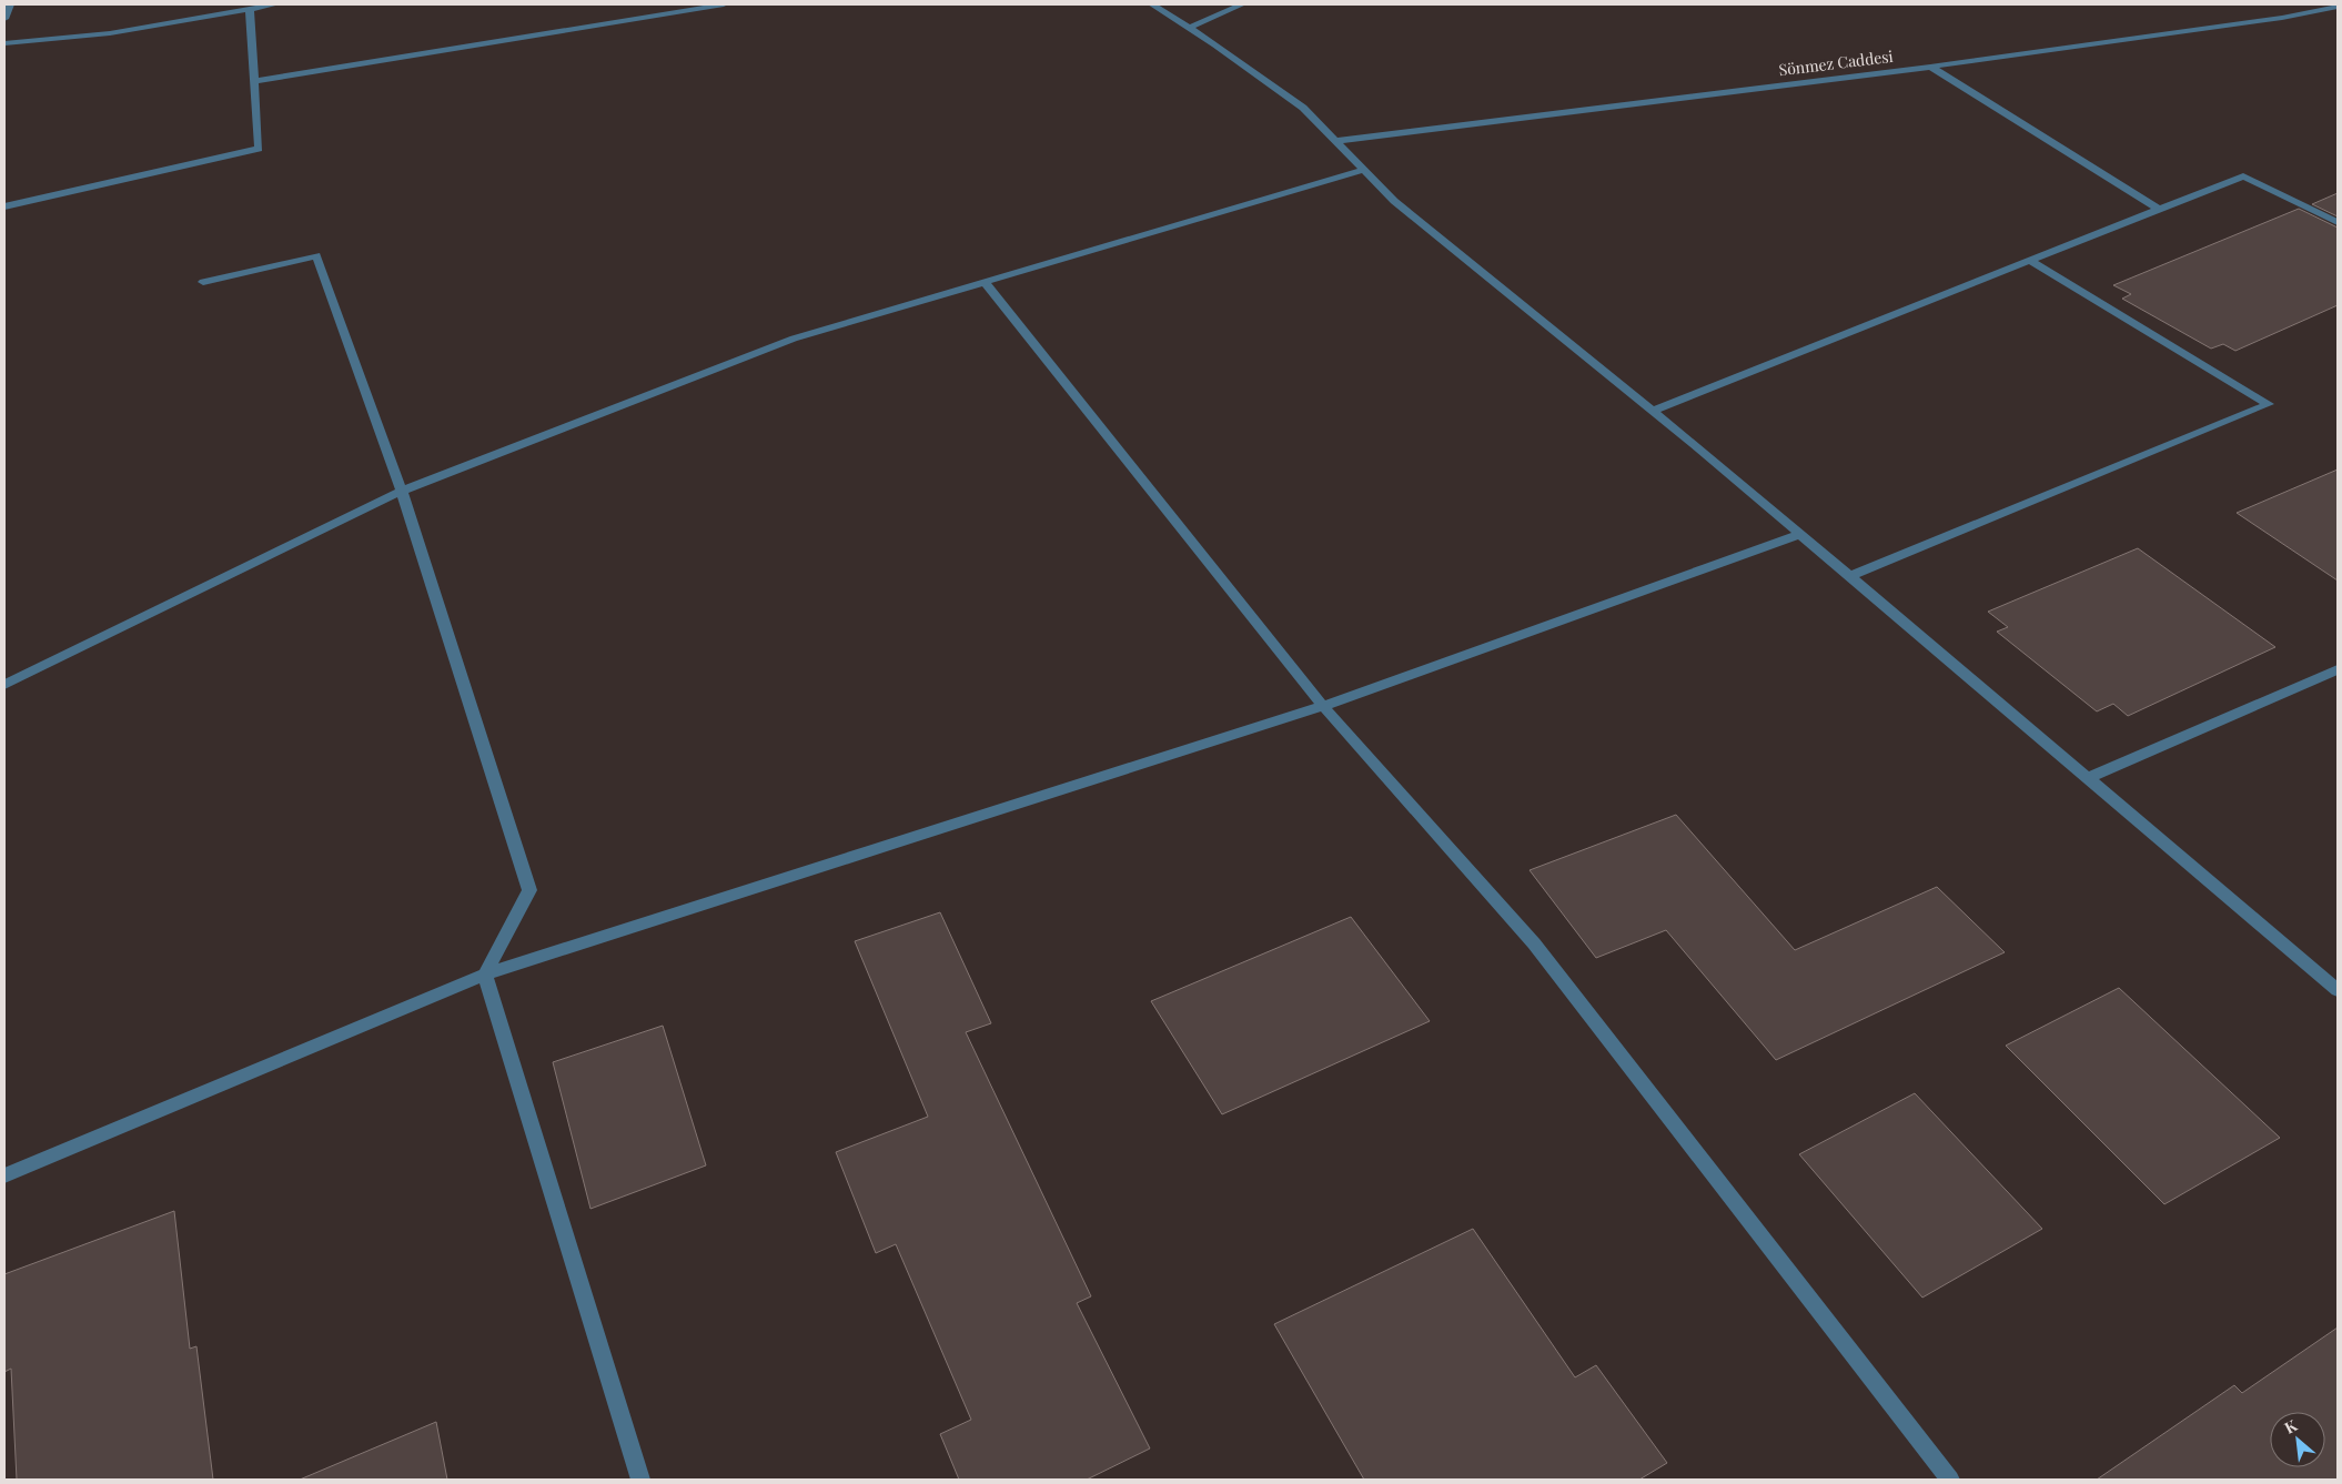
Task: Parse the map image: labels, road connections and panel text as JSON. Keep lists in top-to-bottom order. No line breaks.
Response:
{"streets":{"street":["Sönmez Caddesi"]},"north":"top left"}
